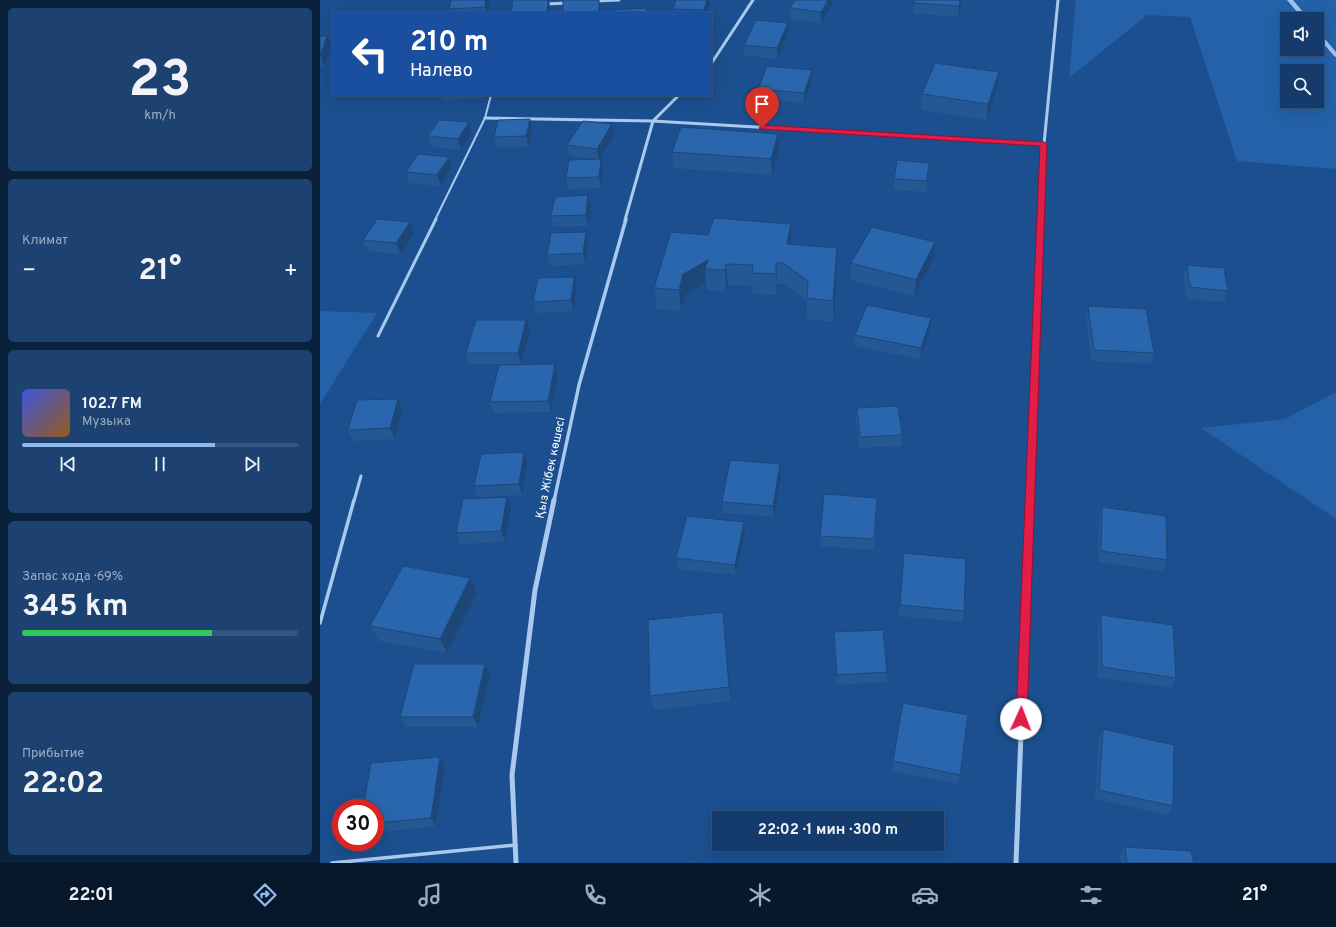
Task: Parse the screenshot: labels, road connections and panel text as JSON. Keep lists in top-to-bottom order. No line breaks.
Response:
{"streets":{"street":["Қыз Жібек көшесі"]},"page":{"tile":[["23","km/h"],"Климат",["Запас хода · 69%","345 km"],["Прибытие","22:02"]],"turn":["210 m","Налево"],"heat":["−","21°","+"],"song":["102.7 FM","Музыка"],"limit":"30","trip":"22:02 · 1 мин · 300 m","tabs":["22:01","21°"]}}
